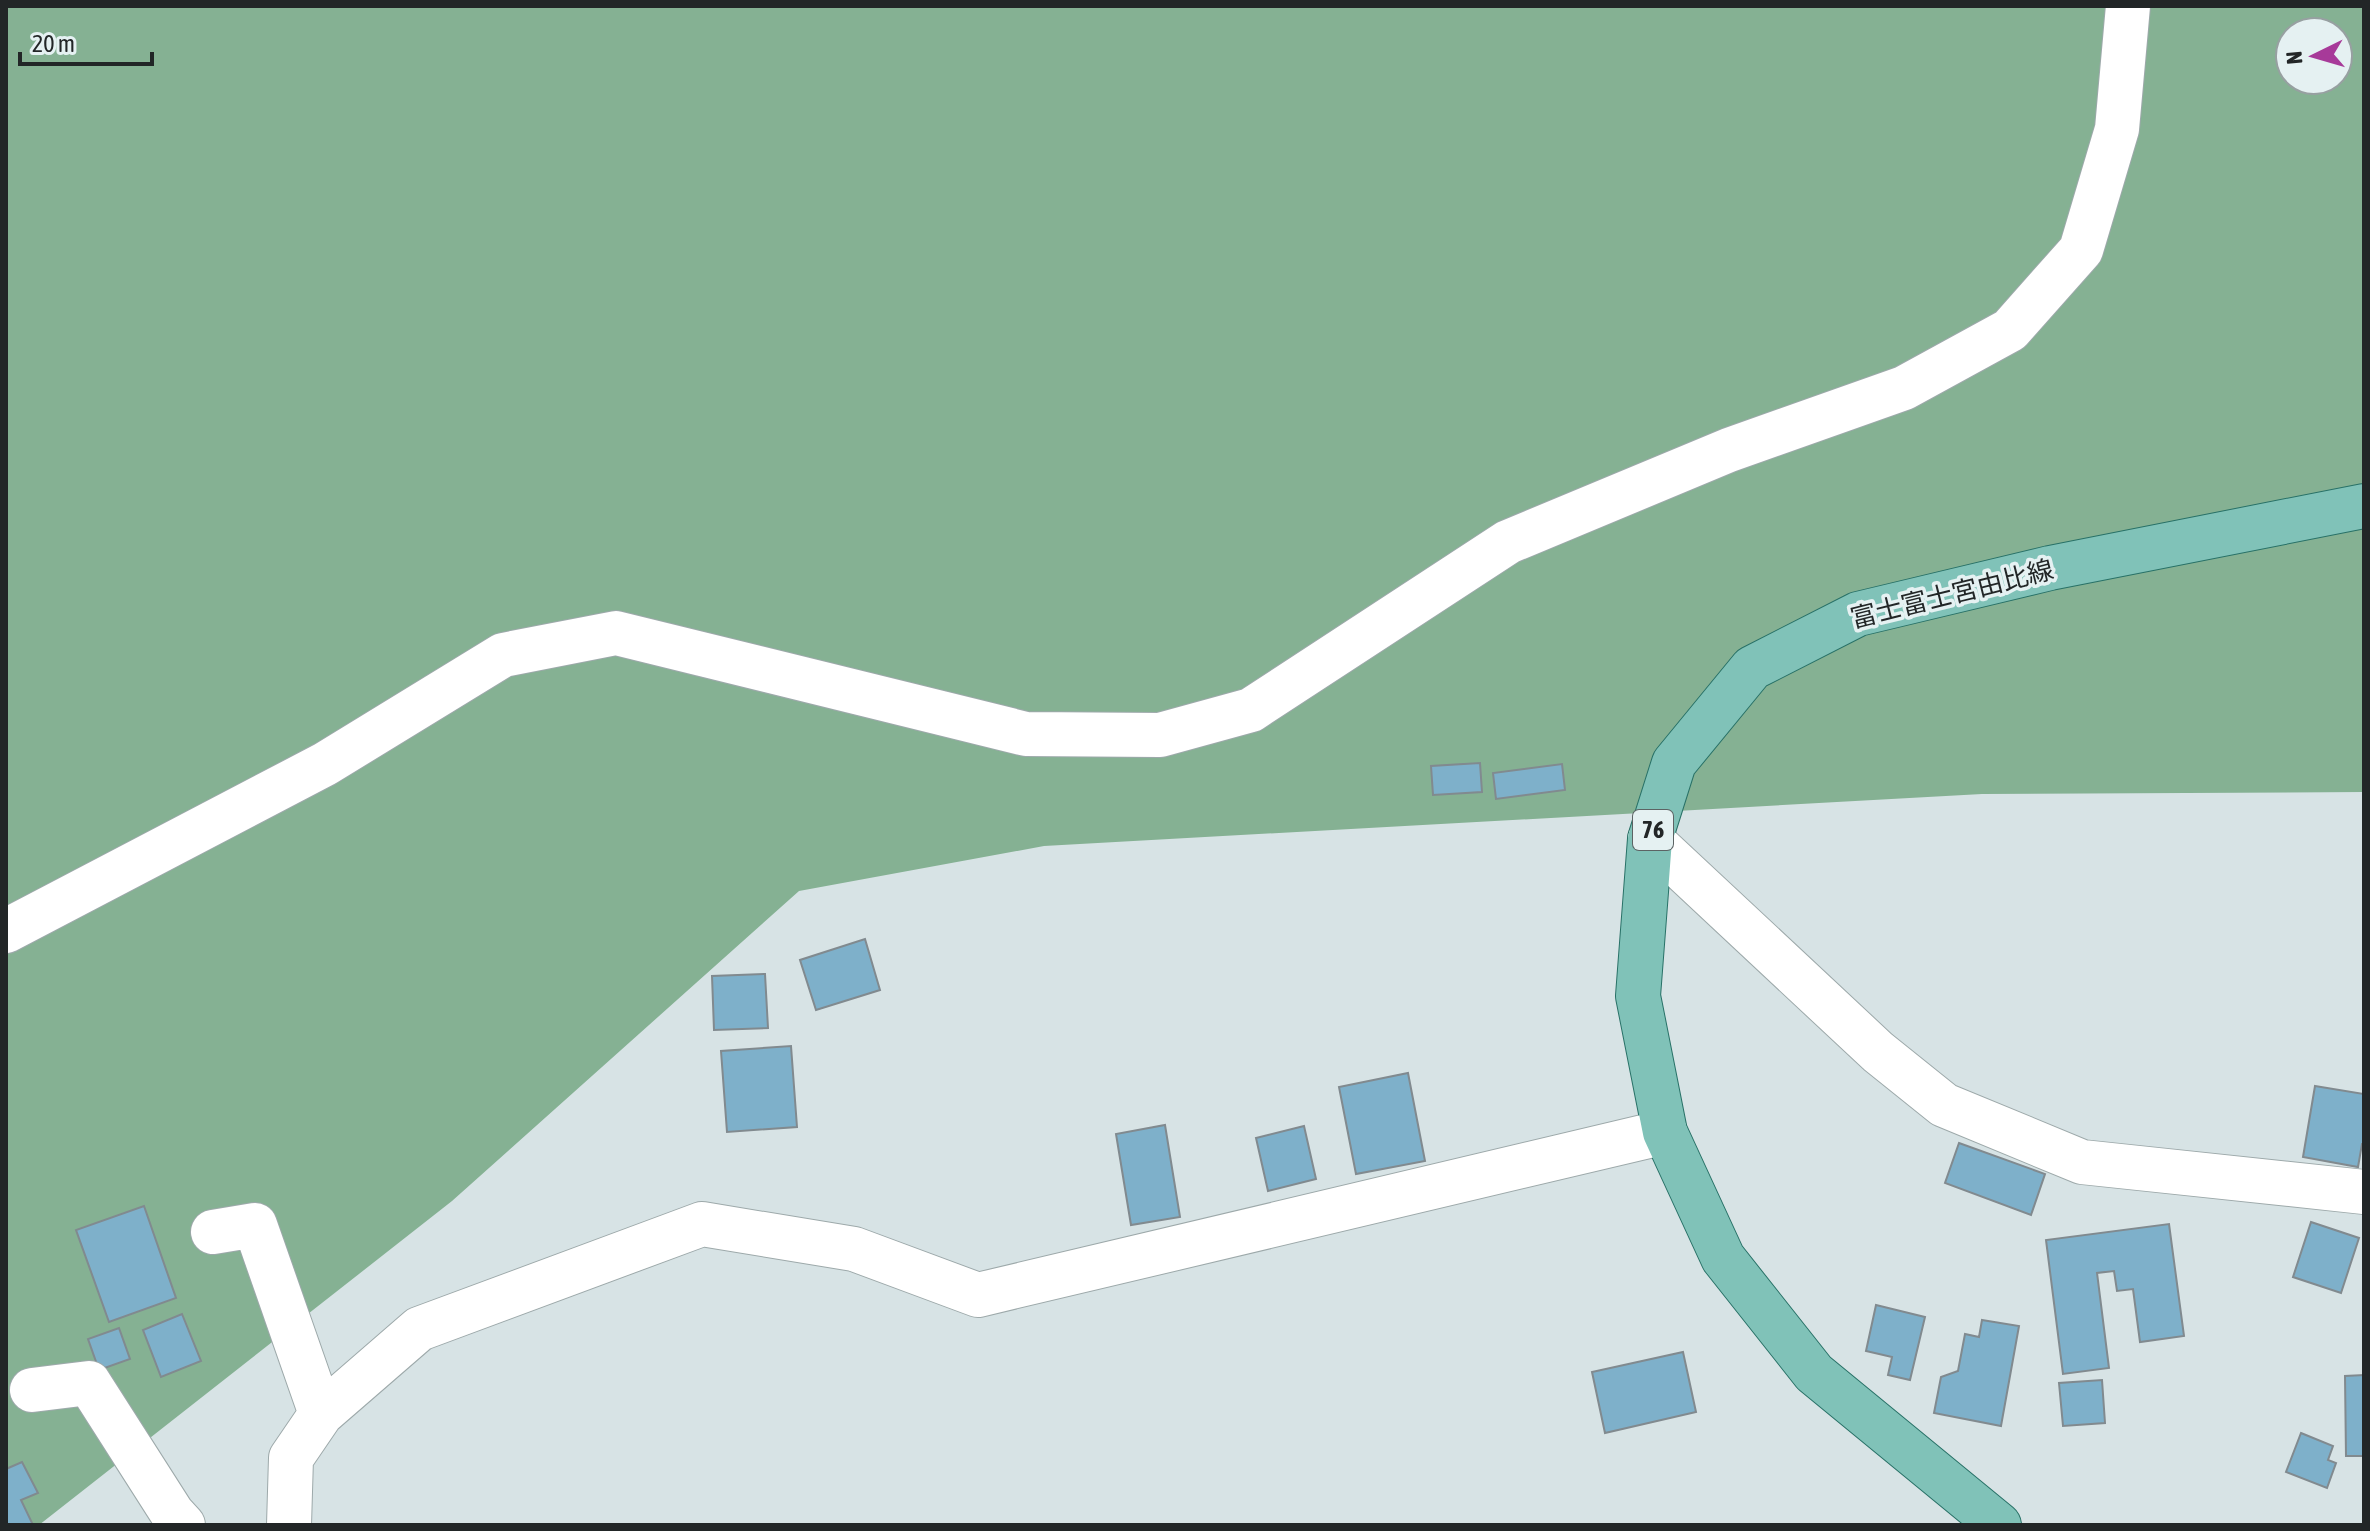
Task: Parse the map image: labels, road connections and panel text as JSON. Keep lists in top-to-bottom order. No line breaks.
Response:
{"streets":{"main road":["富士富士宮由比線","76"]},"scale_bar":"20 m","north":"left"}
